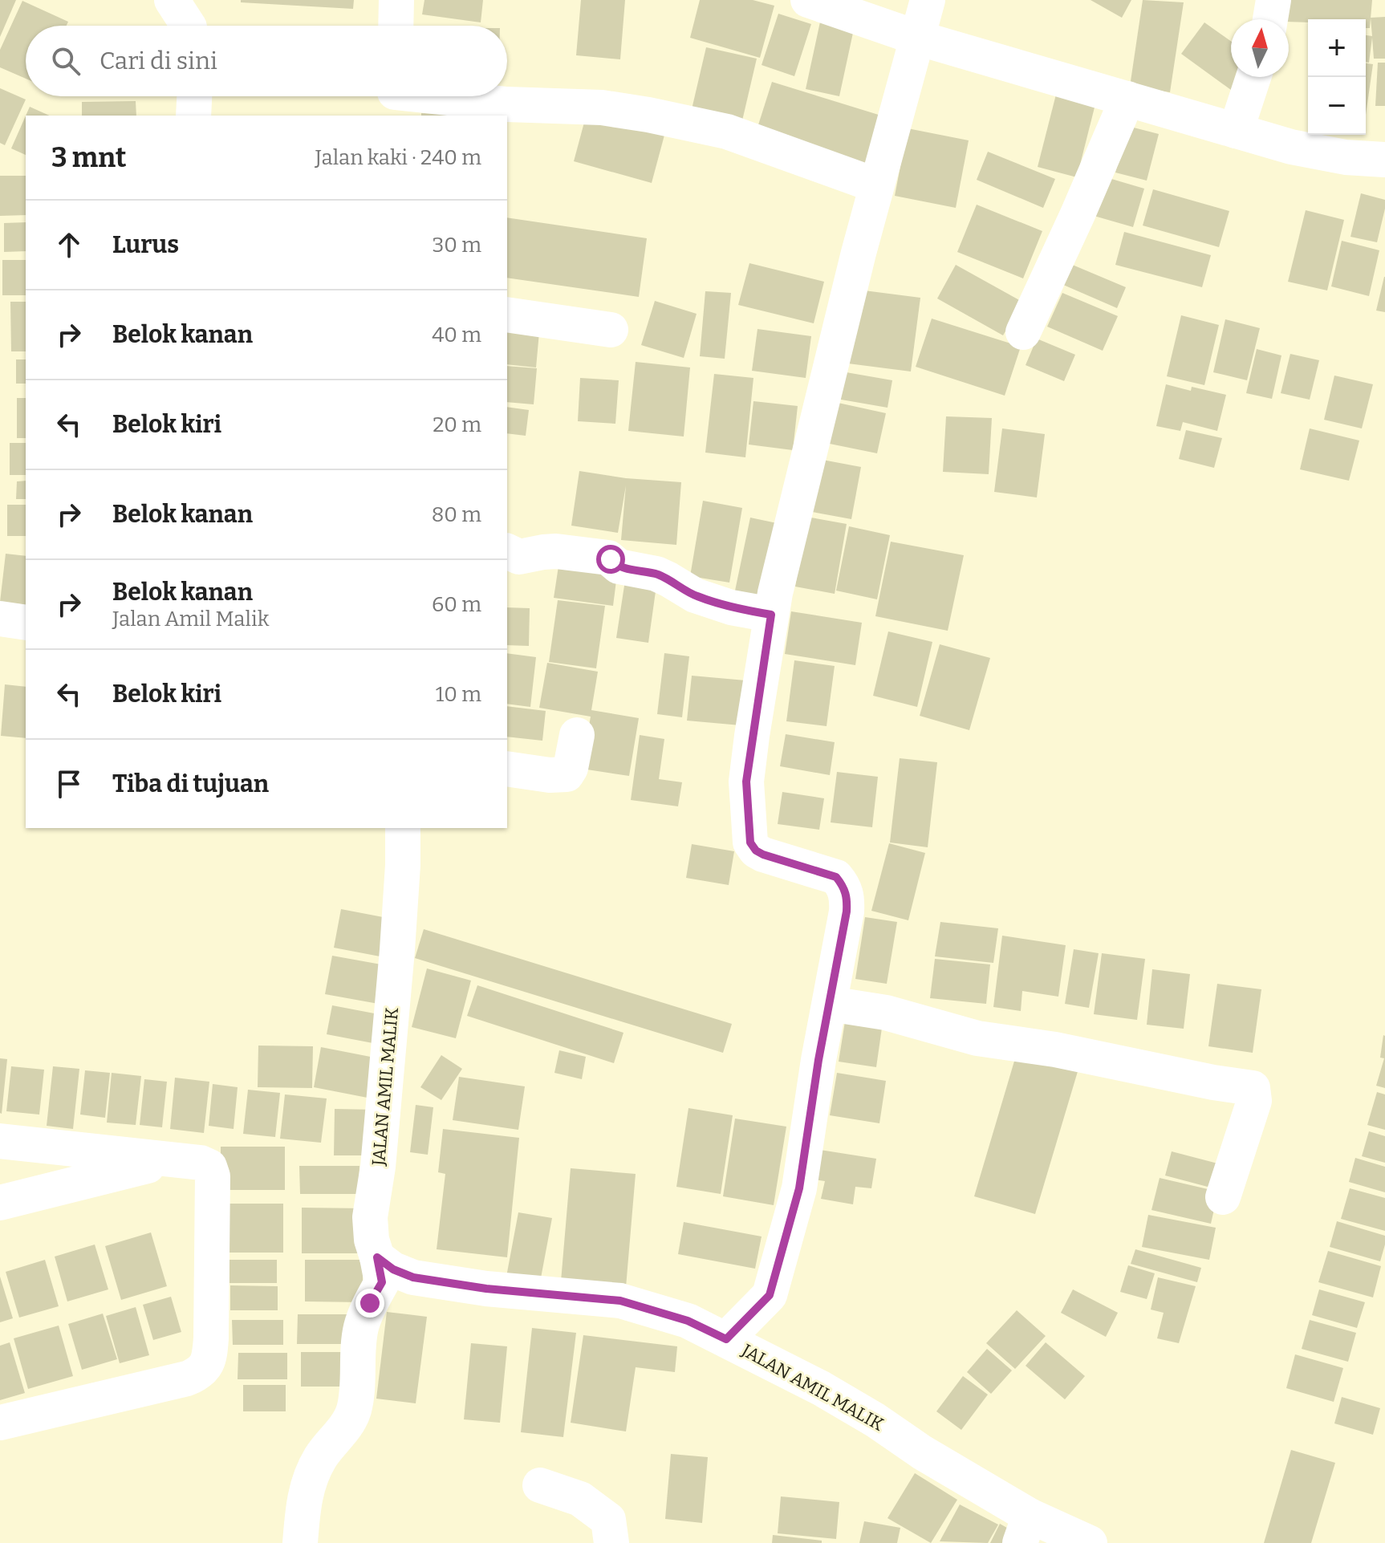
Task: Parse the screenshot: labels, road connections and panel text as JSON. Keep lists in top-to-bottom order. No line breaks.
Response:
{"streets":{"street":["JALAN AMIL MALIK"]},"north":"top","page":{"map_buttons":["+","−"],"search":"Cari di sini","heading":["3 mnt","Jalan kaki · 240 m"],"list":[["Lurus","30 m"],["Belok kanan","40 m"],["Belok kiri","20 m"],["Belok kanan","80 m"],["Belok kanan","Jalan Amil Malik","60 m"],["Belok kiri","10 m"],"Tiba di tujuan"]}}
